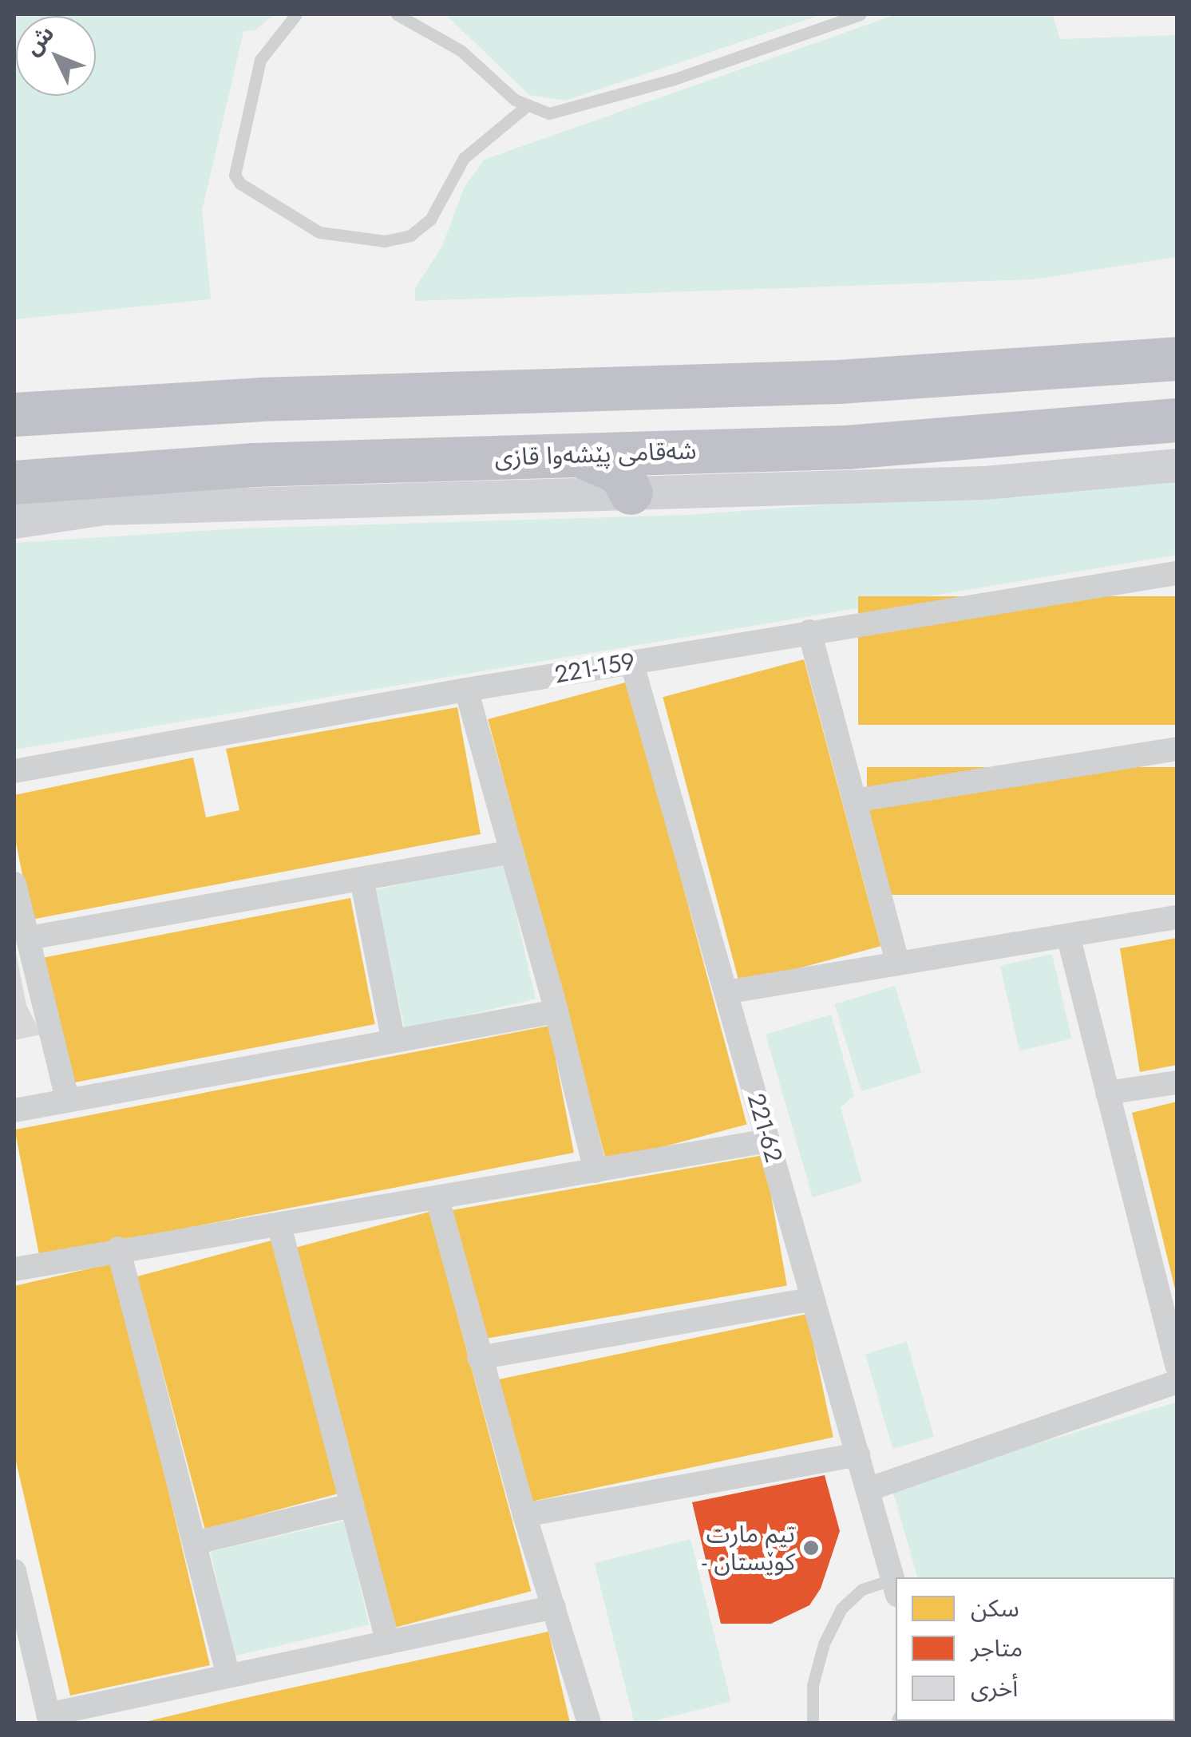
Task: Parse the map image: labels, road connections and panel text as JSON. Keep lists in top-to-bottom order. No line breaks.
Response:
{"streets":{"highway":["شەقامی پێشەوا قازی"],"street":["221-159","221-62"]},"crossings":[["221-159","221-62"]],"places":["تیم مارت - کوێستان"],"legend":["سكن","متاجر","أخرى"],"north":"top left"}
